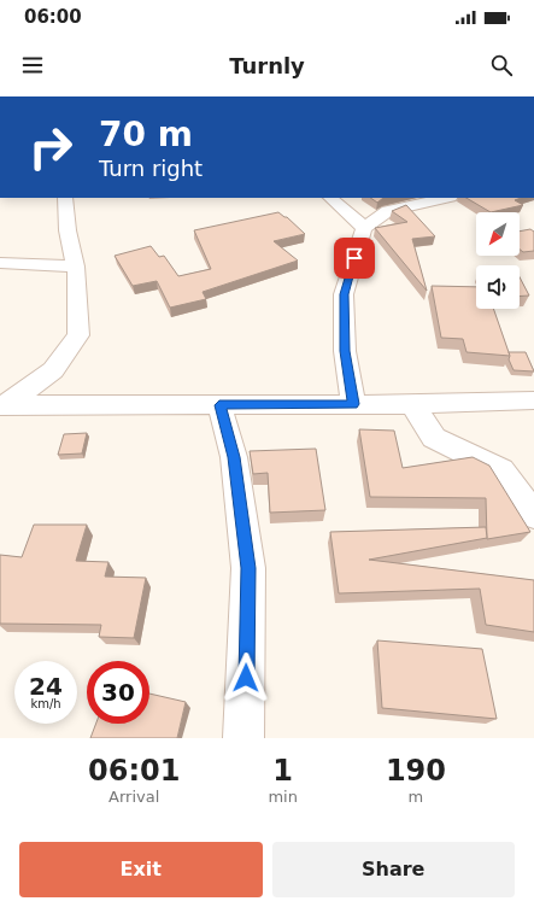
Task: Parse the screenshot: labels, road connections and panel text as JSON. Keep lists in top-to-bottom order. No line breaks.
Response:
{"north":"bottom left","page":{"status":"06:00","header":"Turnly","turn":["70 m","Turn right"],"speed":"24 km/h","limit":"30","eta":["06:01","Arrival","1","min","190","m"],"buttons":["Exit","Share"]}}
